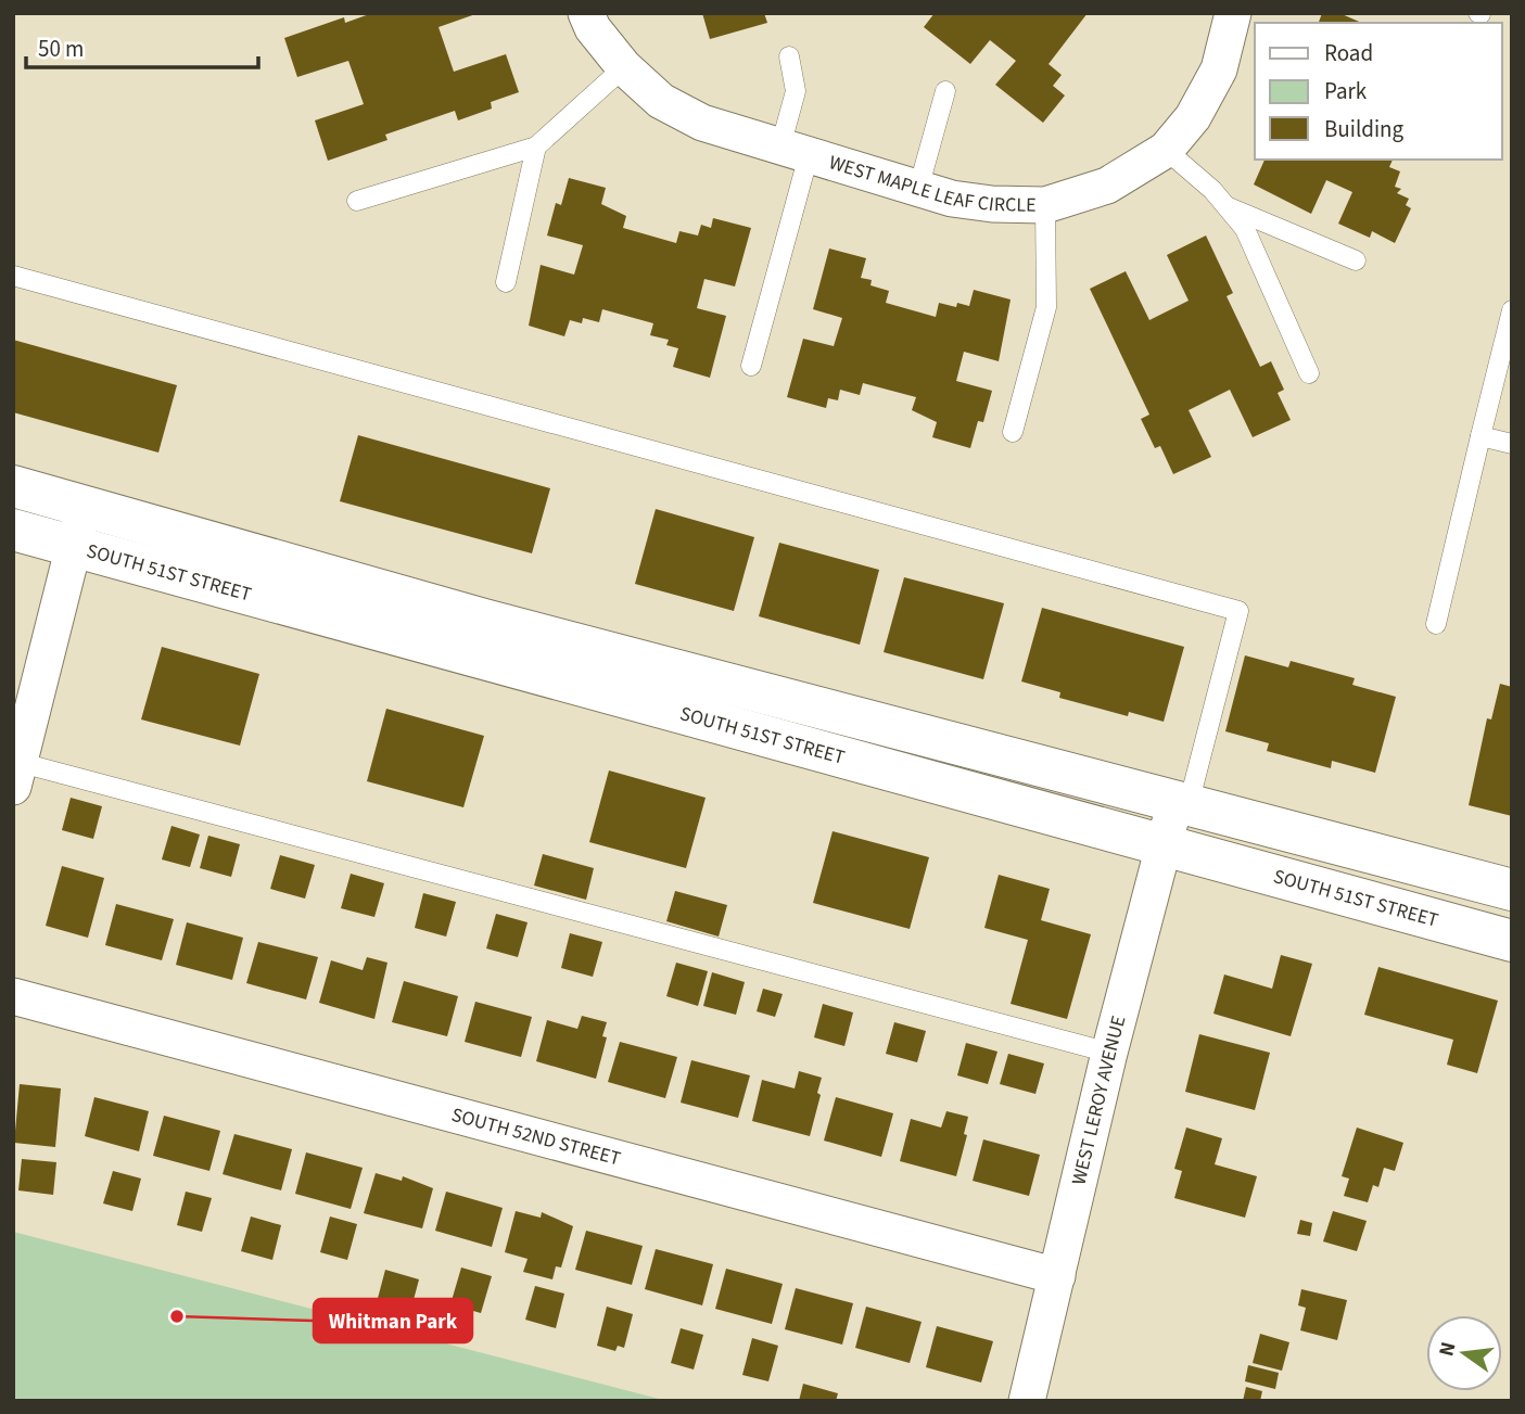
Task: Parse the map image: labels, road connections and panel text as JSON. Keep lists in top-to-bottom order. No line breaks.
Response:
{"streets":{"street":["WEST MAPLE LEAF CIRCLE","SOUTH 51ST STREET","WEST LEROY AVENUE","SOUTH 52ND STREET"]},"crossings":[["SOUTH 51ST STREET","WEST LEROY AVENUE"],["WEST LEROY AVENUE","SOUTH 52ND STREET"]],"places":["Whitman Park"],"legend":["Road","Park","Building"],"scale_bar":"50 m","north":"left"}
